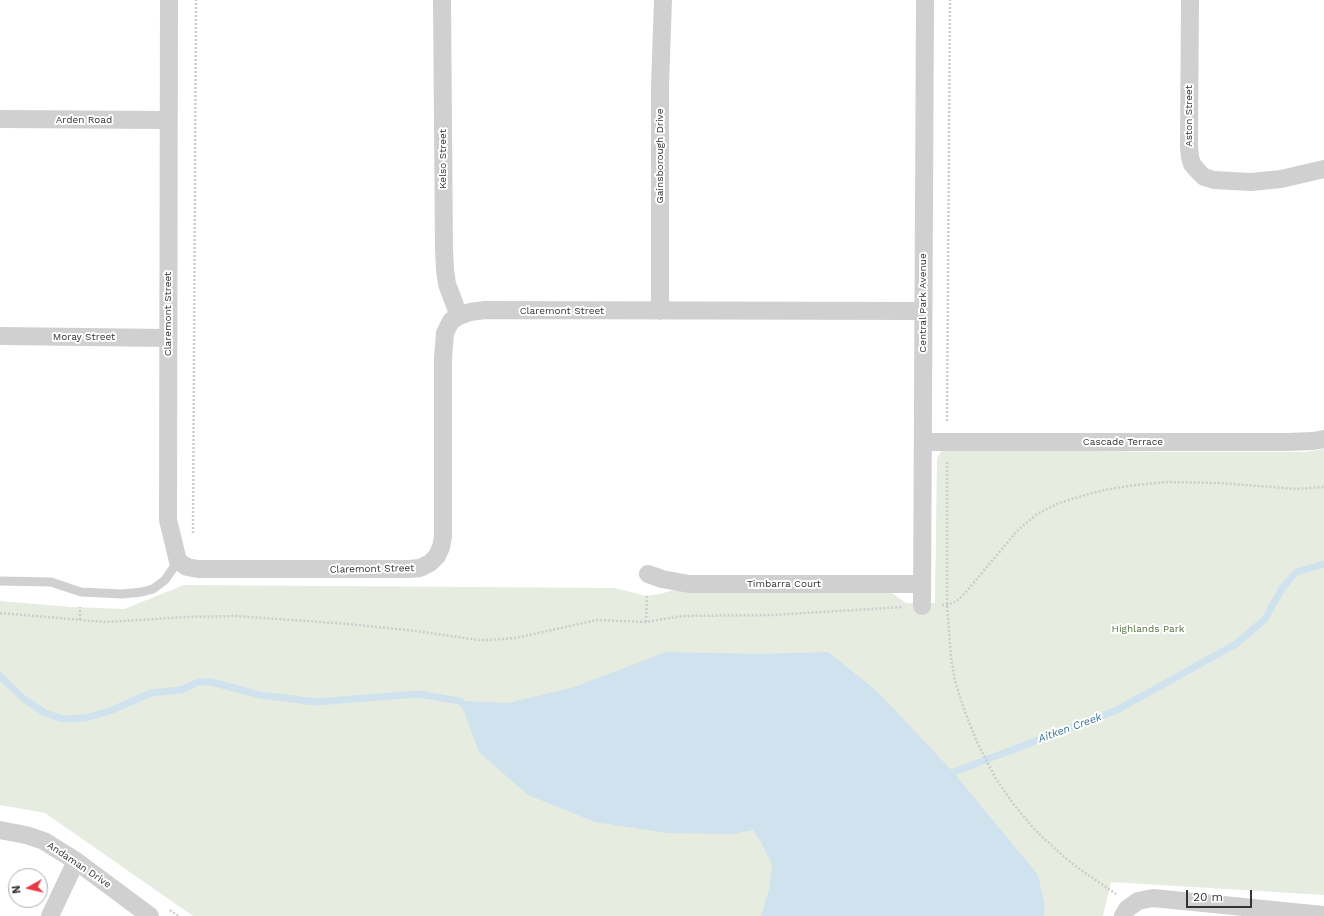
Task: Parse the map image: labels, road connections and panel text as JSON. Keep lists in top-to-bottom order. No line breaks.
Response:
{"streets":{"street":["Aston Street","Arden Road","Gainsborough Drive","Kelso Street","Central Park Avenue","Claremont Street","Moray Street","Cascade Terrace","Timbarra Court","Andaman Drive"]},"crossings":[["Arden Road","Claremont Street"],["Gainsborough Drive","Claremont Street"],["Kelso Street","Claremont Street"],["Central Park Avenue","Claremont Street"],["Central Park Avenue","Cascade Terrace"],["Central Park Avenue","Timbarra Court"],["Claremont Street","Moray Street"]],"water":["Aitken Creek"],"parks":["Highlands Park"],"scale_bar":"20 m","north":"left"}
